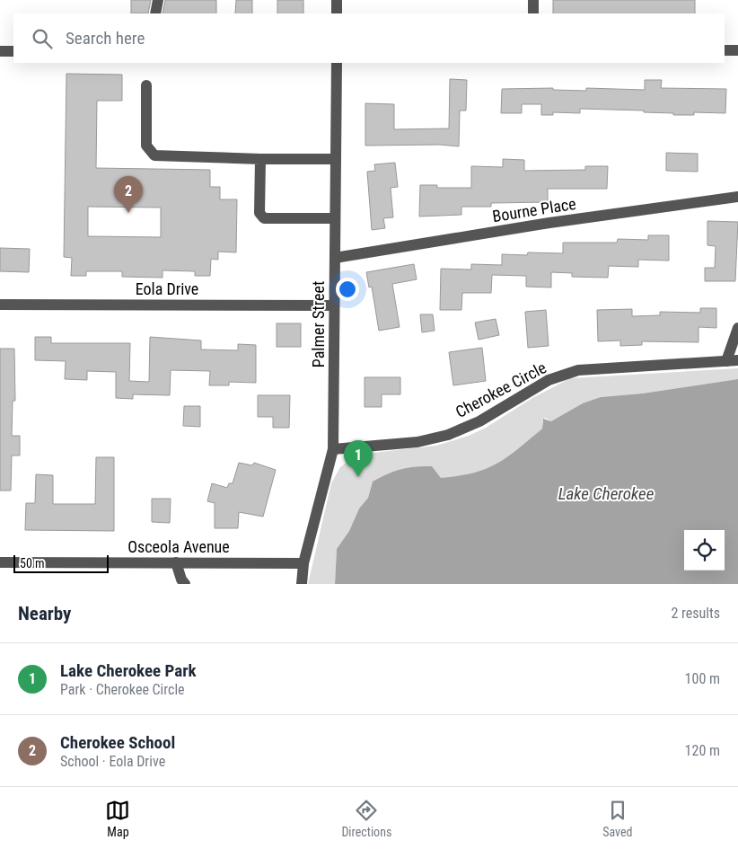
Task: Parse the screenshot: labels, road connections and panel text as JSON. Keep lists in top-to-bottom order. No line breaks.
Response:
{"streets":{"street":["Bourne Place","Eola Drive","Palmer Street","Cherokee Circle","Osceola Avenue"]},"crossings":[["Bourne Place","Palmer Street"],["Eola Drive","Palmer Street"],["Palmer Street","Cherokee Circle"],["Palmer Street","Osceola Avenue"]],"water":["Lake Cherokee"],"scale_bar":"50 m","page":{"search":"Search here","pins":["2","1"],"scale":"50 m","heading":["Nearby","2 results"],"list":[{"mark":"1","name":"Lake Cherokee Park","note":"Park · Cherokee Circle","value":"100 m"},{"mark":"2","name":"Cherokee School","note":"School · Eola Drive","value":"120 m"}],"nav":["Map","Directions","Saved"]}}
